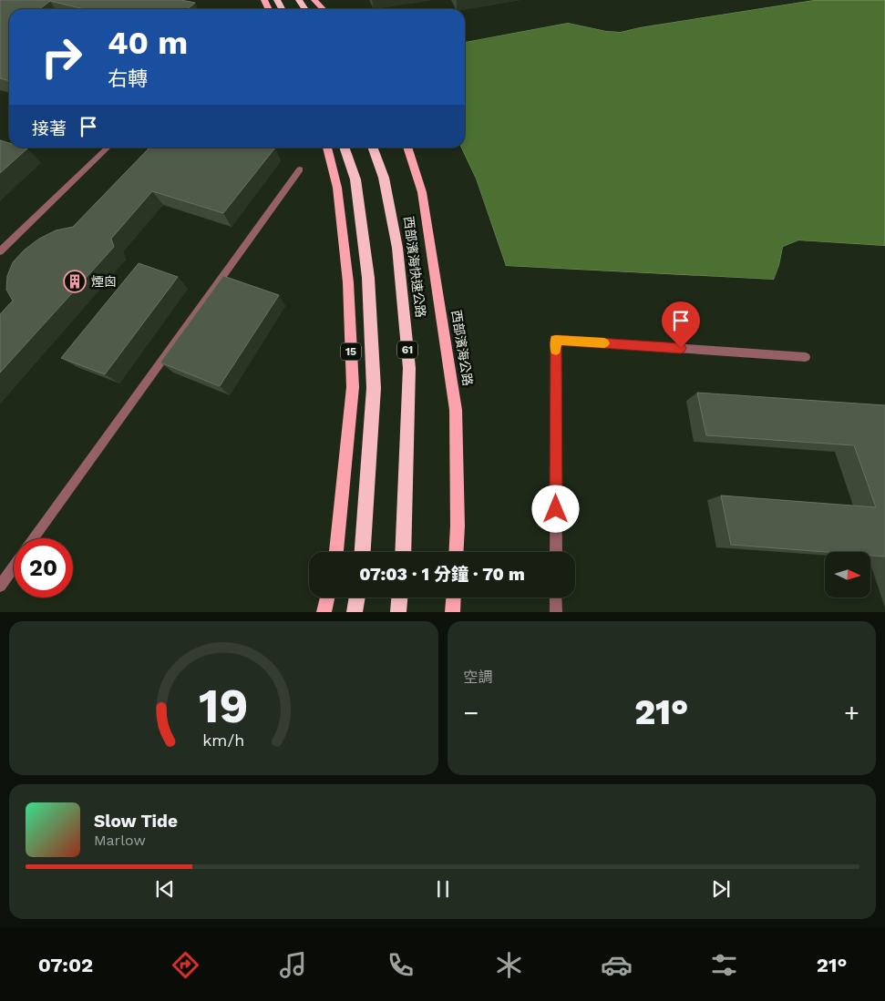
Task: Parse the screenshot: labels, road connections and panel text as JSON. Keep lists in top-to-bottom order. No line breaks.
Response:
{"streets":{"highway":["西部濱海快速公路","61"],"main road":["西部濱海公路","15"]},"places":{"building":["煙囪"]},"north":"right","page":{"turn":["40 m","右轉"],"then":"接著","limit":"20","trip":"07:03 · 1 分鐘 · 70 m","tile":"空調","heat":["−","21°","+"],"song":["Slow Tide","Marlow"],"tabs":["07:02","21°"],"gauge":["19","km/h"]}}
